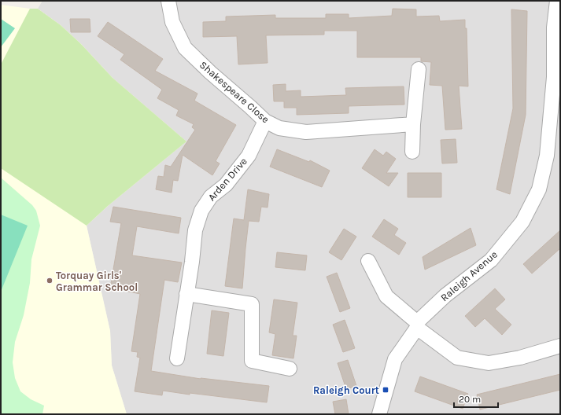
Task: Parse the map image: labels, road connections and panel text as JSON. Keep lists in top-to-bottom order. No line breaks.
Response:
{"streets":{"street":["Shakespeare Close","Arden Drive","Raleigh Avenue"]},"crossings":[["Shakespeare Close","Arden Drive"]],"places":{"other":["Torquay Girls' Grammar School"],"transit":["Raleigh Court"]},"scale_bar":"20 m"}
